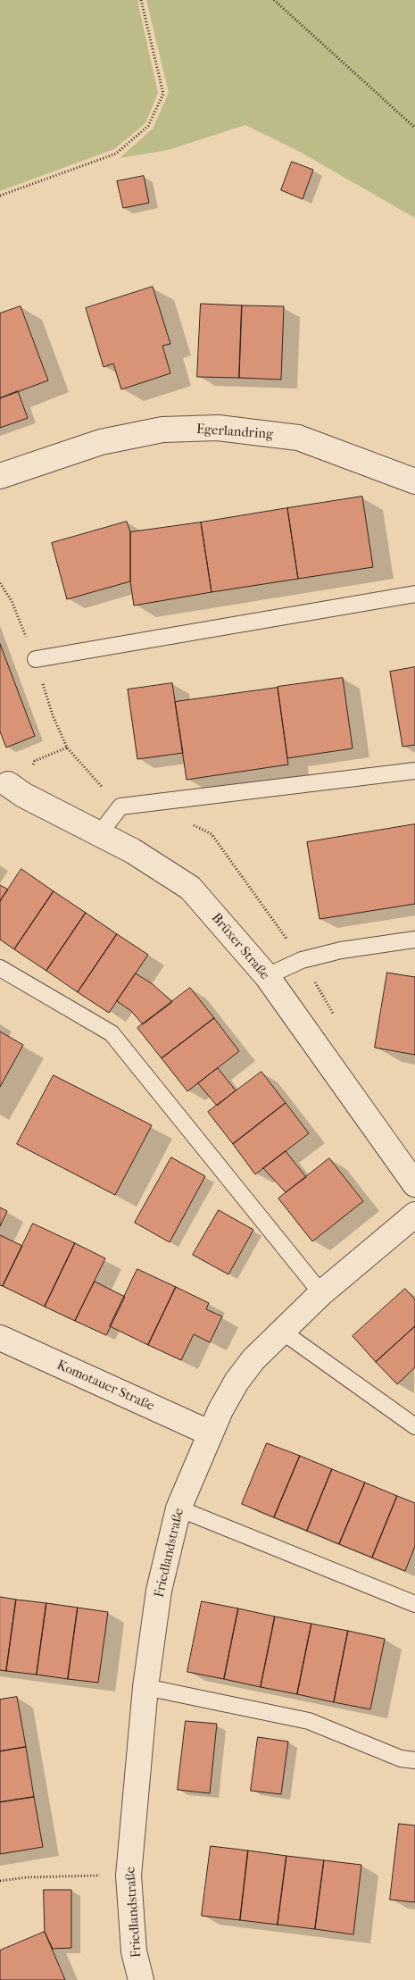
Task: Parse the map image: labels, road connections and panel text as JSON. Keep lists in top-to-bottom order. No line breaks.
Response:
{"streets":{"street":["Egerlandring","Brüxer Straße","Komotauer Straße","Friedlandstraße"]},"crossings":[["Komotauer Straße","Friedlandstraße"]]}
